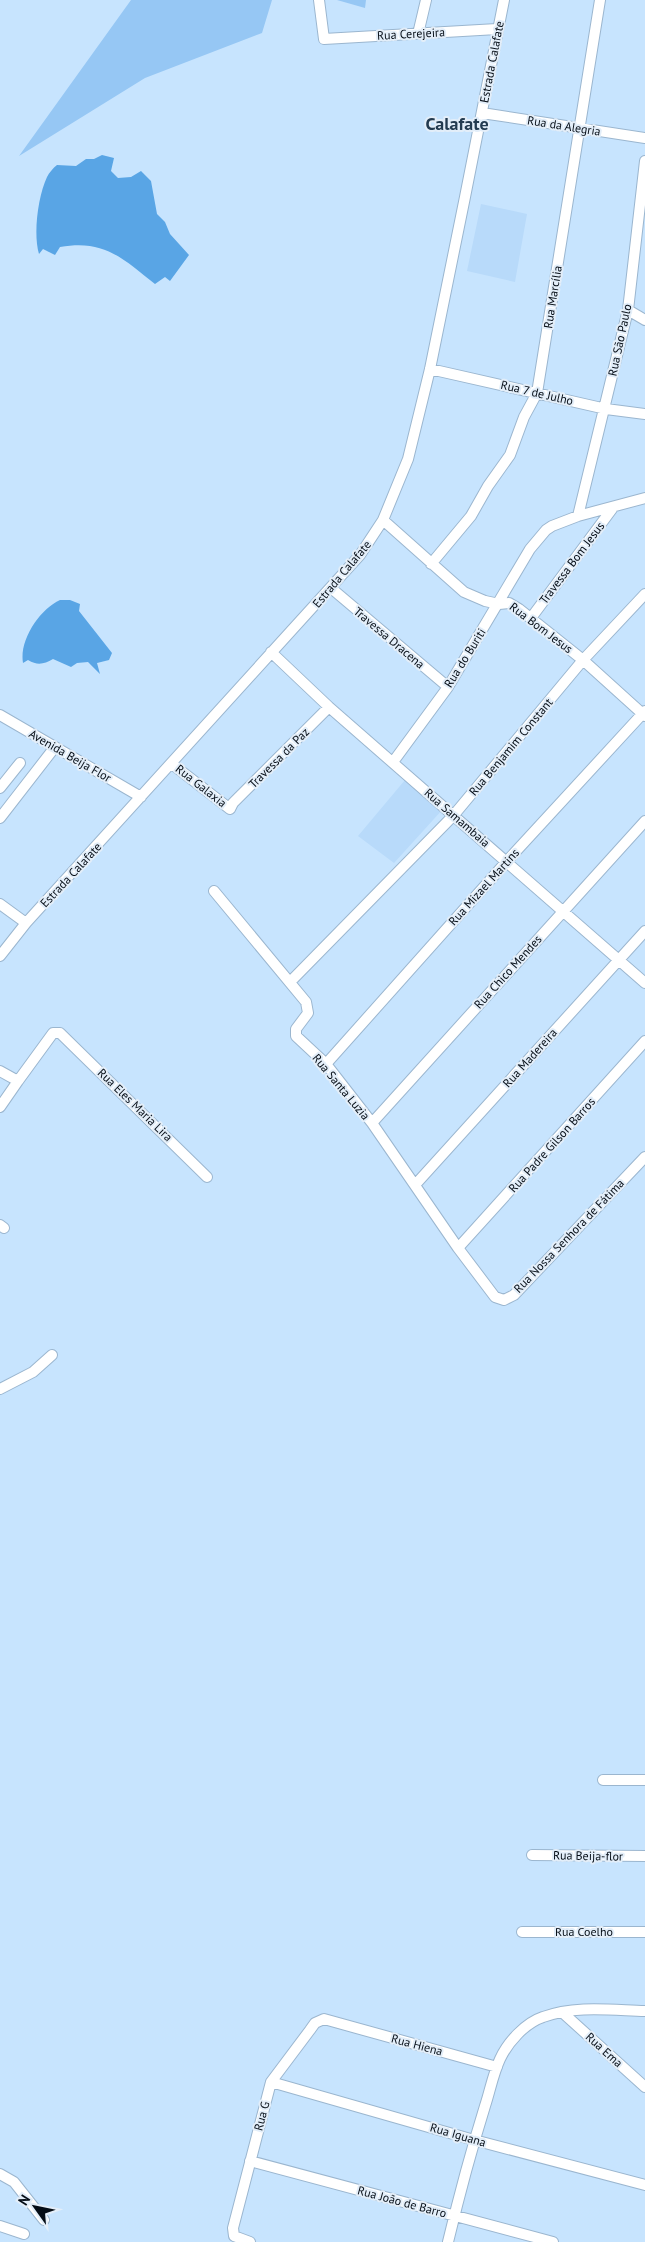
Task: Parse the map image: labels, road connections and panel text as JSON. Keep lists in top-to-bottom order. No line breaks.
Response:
{"streets":{"street":["Rua Cerejeira","Estrada Calafate","Rua da Alegria","Rua Marcília","Rua São Paulo","Rua 7 de Julho","Travessa Bom Jesus","Rua Bom Jesus","Travessa Dracena","Rua do Buriti","Rua Benjamim Constant","Avenida Beija Flor","Travessa da Paz","Rua Galaxia","Rua Samambaia","Rua Mizael Martins","Rua Chico Mendes","Rua Madereira","Rua Santa Luzia","Rua Eles Maria Lira","Rua Padre Gilson Barros","Rua Nossa Senhora de Fátima","Rua Beija-flor","Rua Coelho","Rua Hiena","Rua Ema","Rua G","Rua Iguana","Rua João de Barro"]},"crossings":[["Rua Cerejeira","Estrada Calafate"],["Estrada Calafate","Rua da Alegria"],["Estrada Calafate","Rua 7 de Julho"],["Estrada Calafate","Rua Bom Jesus"],["Estrada Calafate","Travessa Dracena"],["Estrada Calafate","Avenida Beija Flor"],["Estrada Calafate","Rua Galaxia"],["Estrada Calafate","Rua Samambaia"],["Rua da Alegria","Rua Marcília"],["Rua Marcília","Rua 7 de Julho"],["Rua Marcília","Rua Bom Jesus"],["Rua São Paulo","Rua 7 de Julho"],["Rua São Paulo","Rua do Buriti"],["Travessa Bom Jesus","Rua Bom Jesus"],["Travessa Bom Jesus","Rua do Buriti"],["Rua Bom Jesus","Rua do Buriti"],["Rua Bom Jesus","Rua Benjamim Constant"],["Rua Bom Jesus","Rua Mizael Martins"],["Travessa Dracena","Rua do Buriti"],["Rua do Buriti","Rua Samambaia"],["Rua Benjamim Constant","Rua Samambaia"],["Rua Benjamim Constant","Rua Santa Luzia"],["Travessa da Paz","Rua Galaxia"],["Travessa da Paz","Rua Samambaia"],["Rua Samambaia","Rua Mizael Martins"],["Rua Samambaia","Rua Chico Mendes"],["Rua Samambaia","Rua Madereira"],["Rua Mizael Martins","Rua Santa Luzia"],["Rua Chico Mendes","Rua Santa Luzia"],["Rua Madereira","Rua Santa Luzia"],["Rua Santa Luzia","Rua Padre Gilson Barros"],["Rua Santa Luzia","Rua Nossa Senhora de Fátima"],["Rua Hiena","Rua G"],["Rua G","Rua Iguana"],["Rua G","Rua João de Barro"]],"districts":["Calafate"],"north":"top left"}
